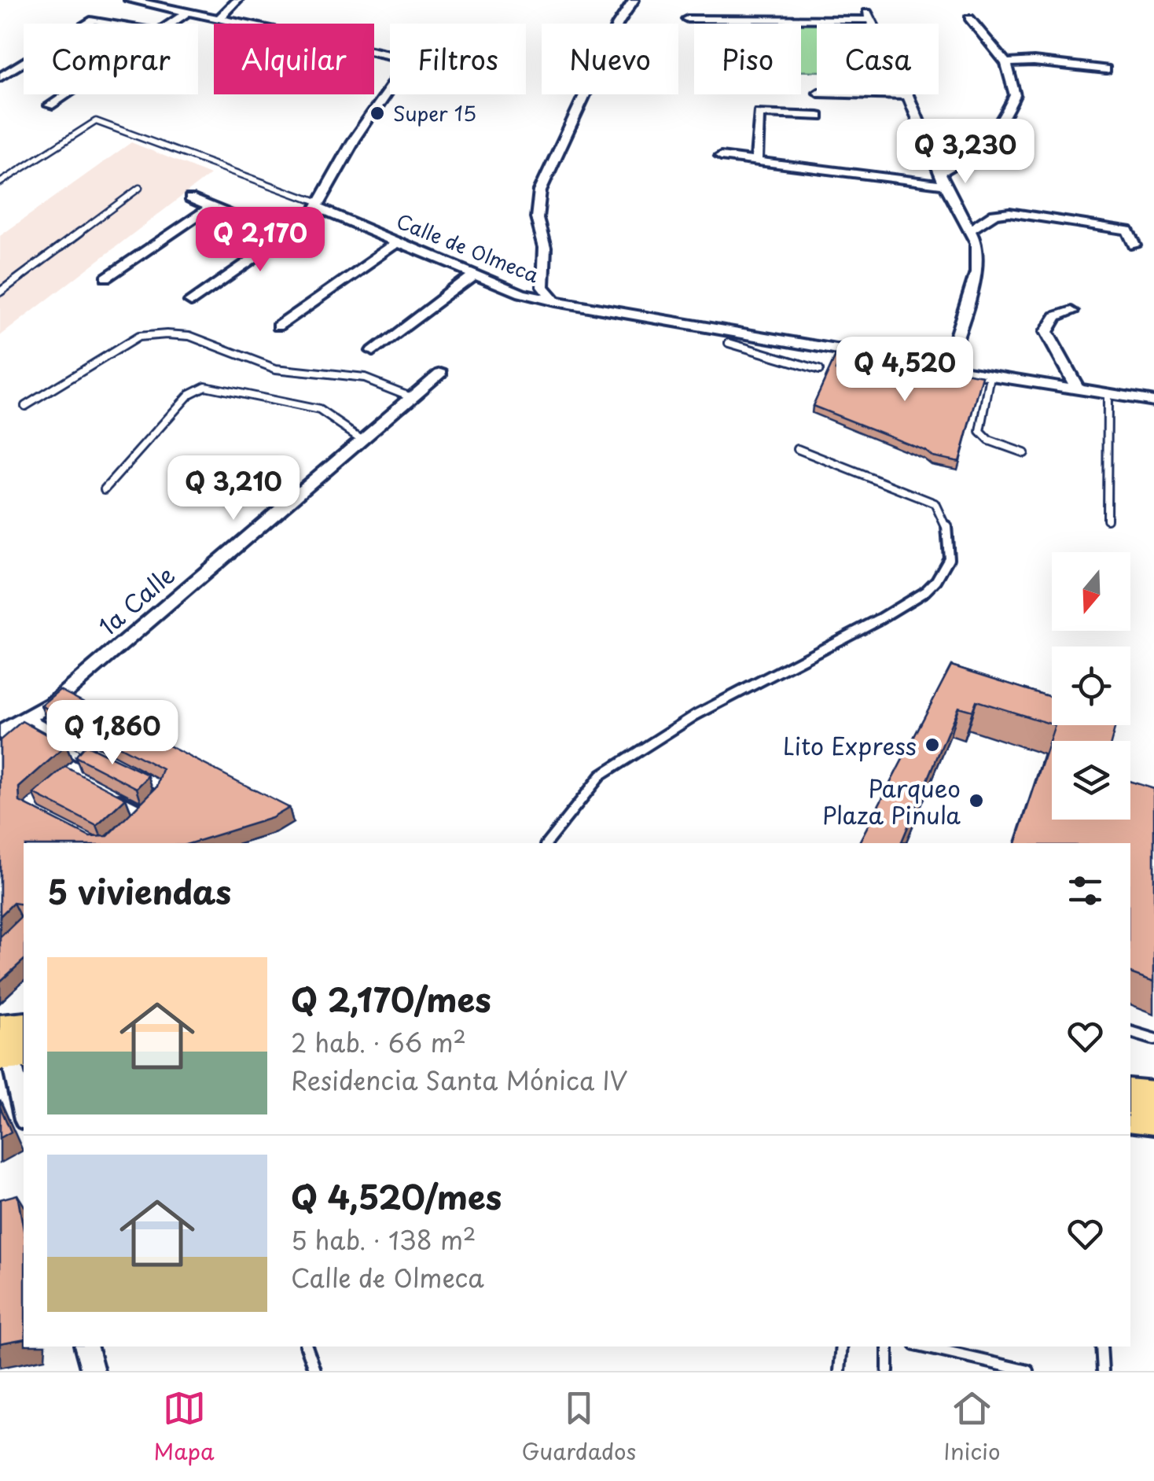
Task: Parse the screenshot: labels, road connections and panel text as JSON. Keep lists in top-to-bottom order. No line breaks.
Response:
{"streets":{"street":["Calle de Olmeca","1a Calle"]},"places":["Super 15","Lito Express","Parqueo Plaza Pinula"],"north":"bottom","page":{"chip":["Comprar","Alquilar","Filtros","Nuevo","Piso","Casa"],"price":["Q 3,230","Q 2,170","Q 4,520","Q 3,210","Q 1,860"],"heading":"5 viviendas","list":[{"name":"Q 2,170/mes","note":"2 hab. · 66 m² · Residencia Santa Mónica IV"},{"name":"Q 4,520/mes","note":"5 hab. · 138 m² · Calle de Olmeca"}],"tabs":["Mapa","Guardados","Inicio"]}}
